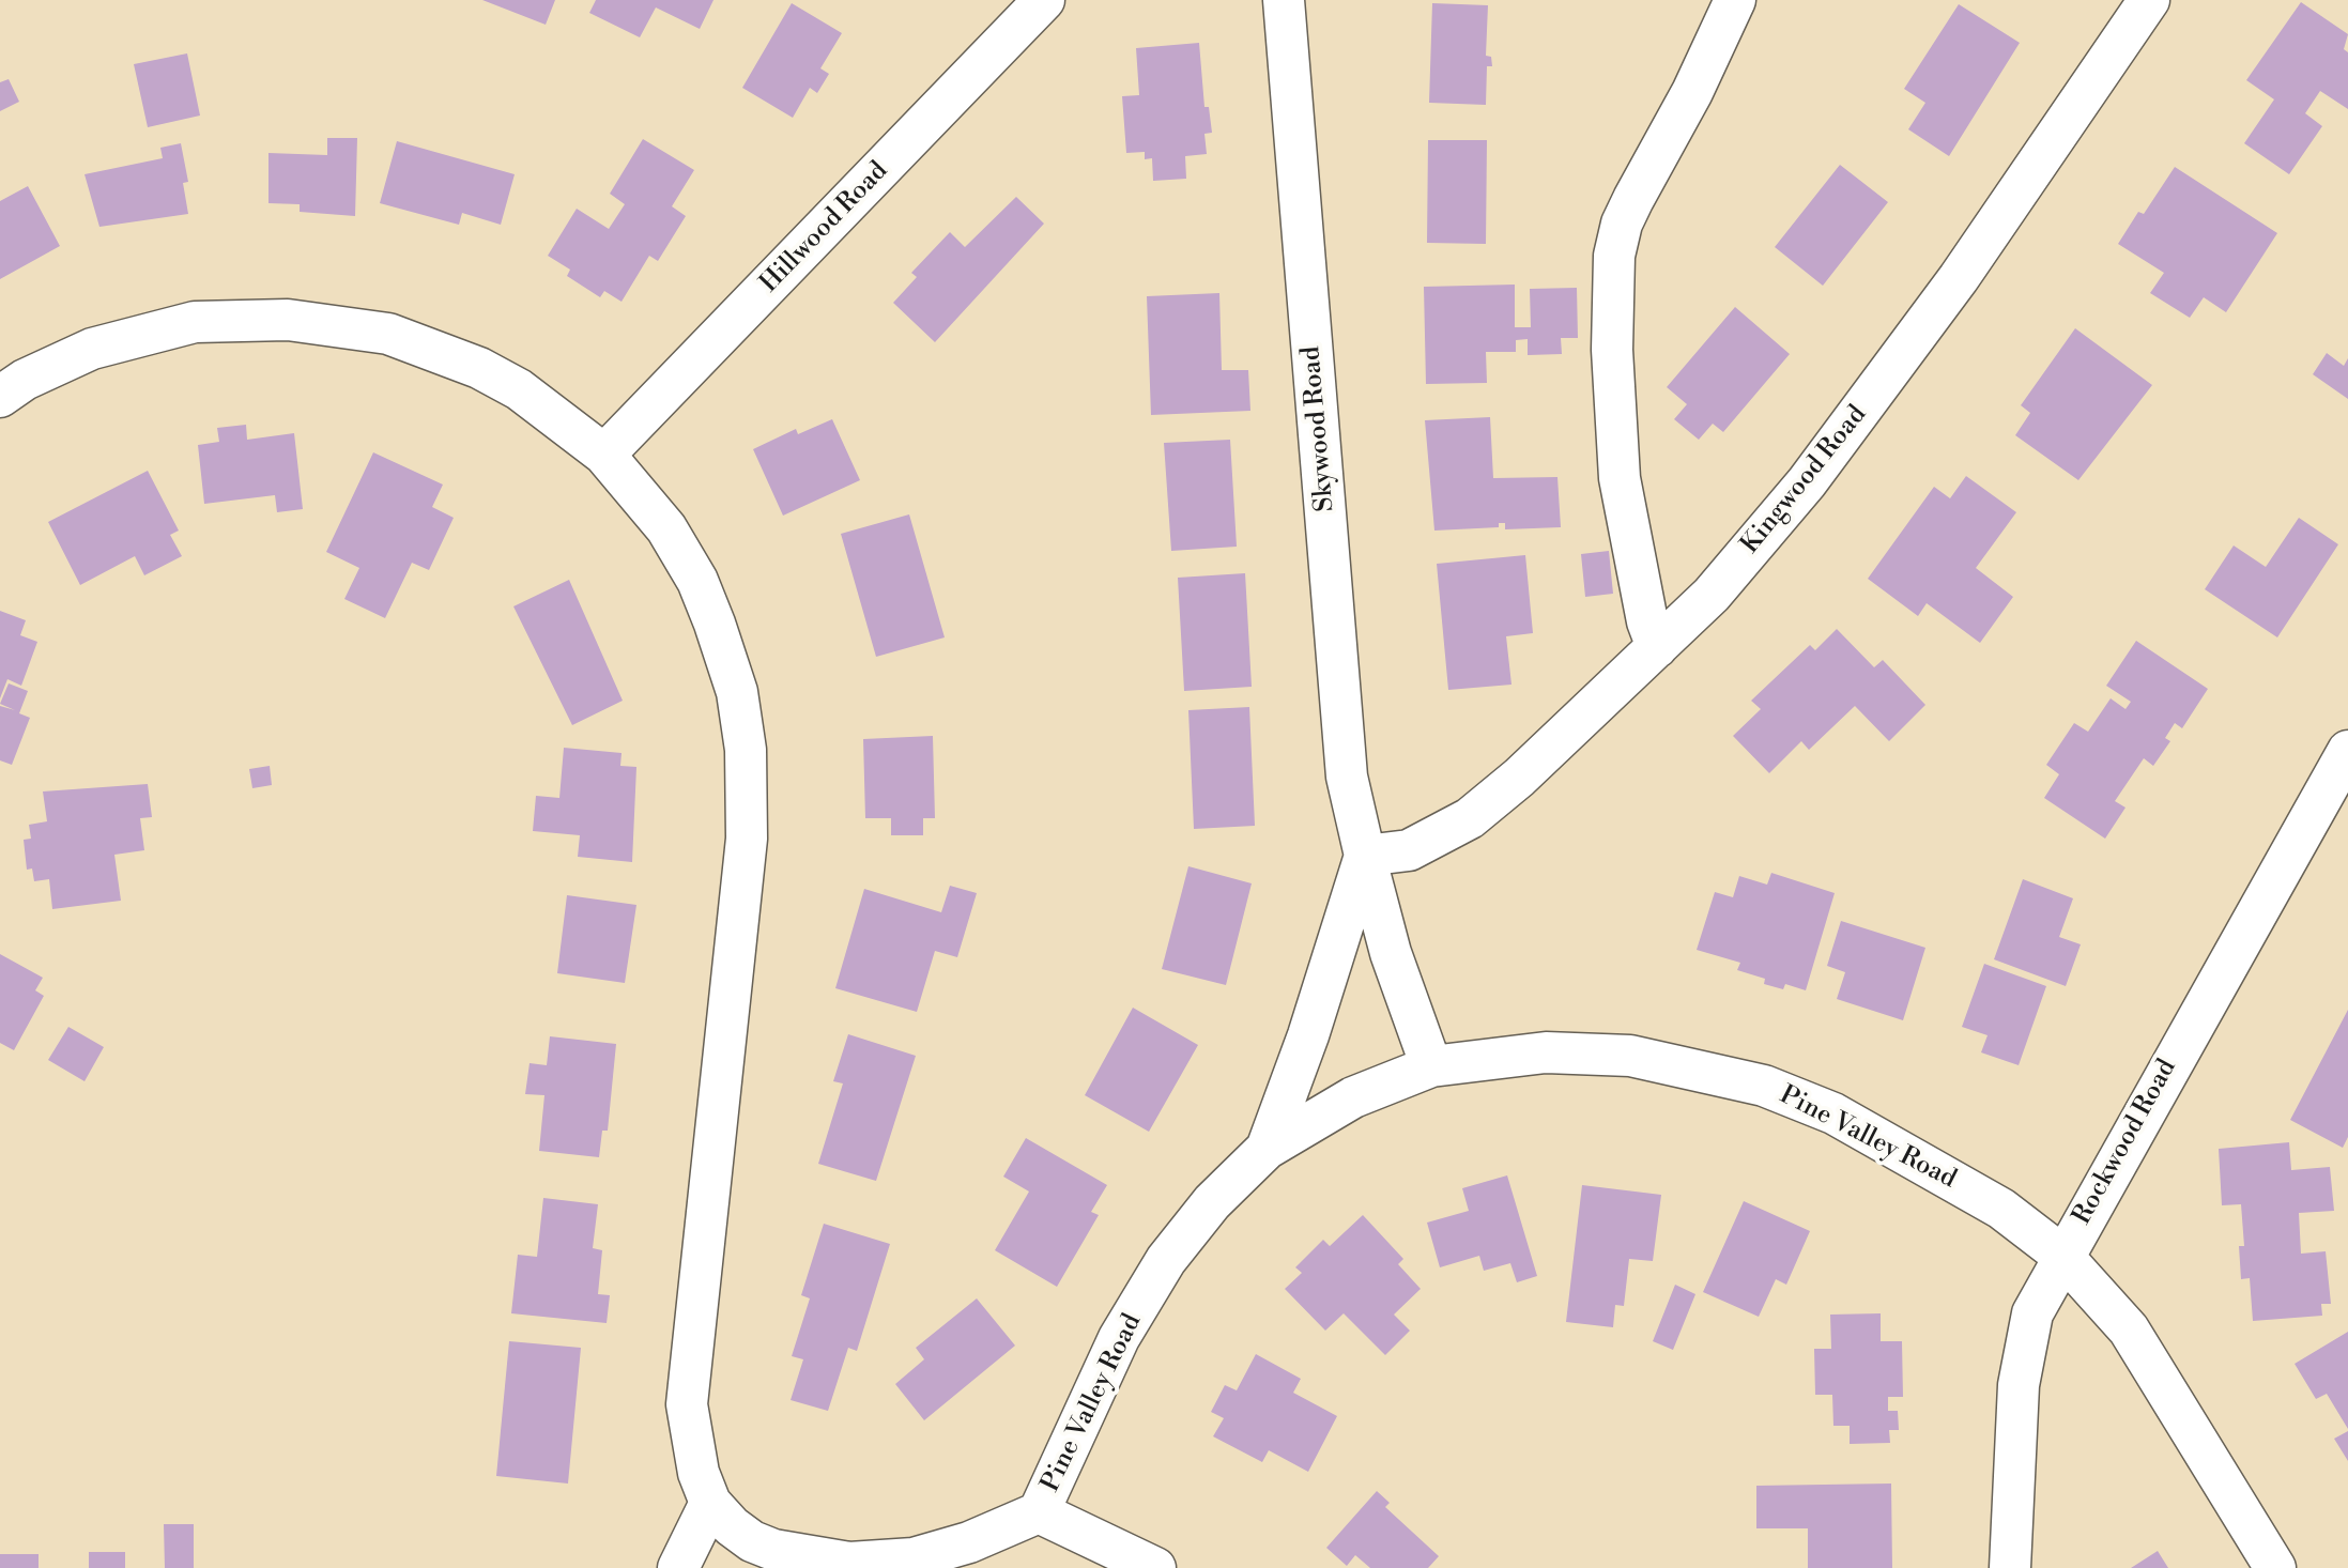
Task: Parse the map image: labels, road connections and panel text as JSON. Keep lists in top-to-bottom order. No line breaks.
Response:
{"streets":{"street":["Hillwood Road","Skywood Road","Kingwood Road","Pine Valley Road","Rockwood Road"]},"crossings":[["Hillwood Road","Pine Valley Road"],["Skywood Road","Kingwood Road"],["Skywood Road","Pine Valley Road"],["Pine Valley Road","Rockwood Road"]]}
